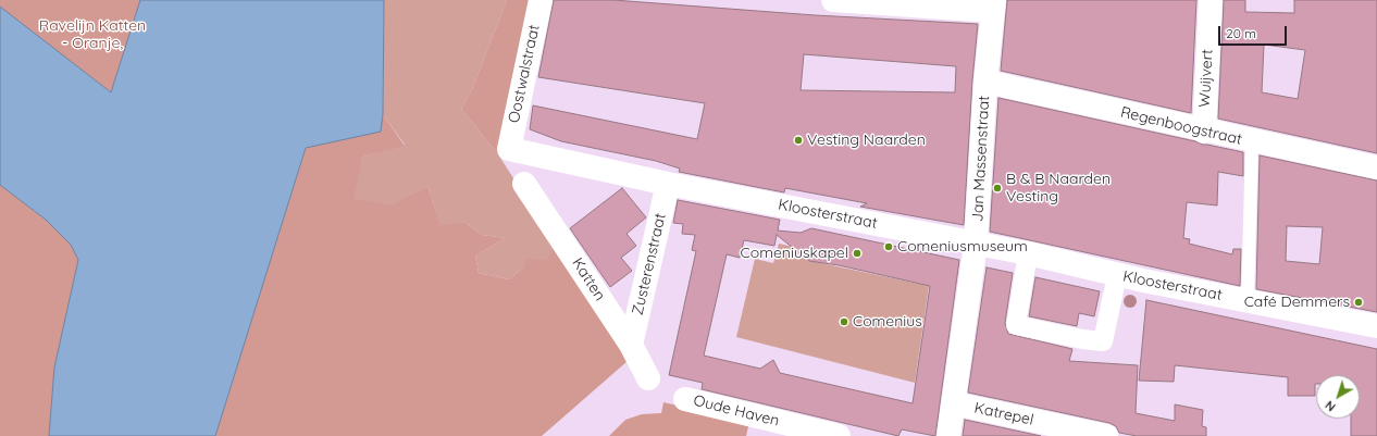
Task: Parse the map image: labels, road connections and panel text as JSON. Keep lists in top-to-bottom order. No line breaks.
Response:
{"streets":{"street":["Oostwalstraat","Wuijvert","Regenboogstraat","Jan Massenstraat","Kloosterstraat","Zusterenstraat","Katten","Oude Haven","Katrepel"]},"crossings":[["Oostwalstraat","Kloosterstraat"],["Wuijvert","Regenboogstraat"],["Regenboogstraat","Jan Massenstraat"],["Jan Massenstraat","Kloosterstraat"],["Jan Massenstraat","Katrepel"],["Kloosterstraat","Zusterenstraat"],["Zusterenstraat","Katten"]],"parks":["Ravelijn Katten - Oranje,"],"places":["Vesting Naarden","B & B Naarden Vesting","Comeniusmuseum","Comeniuskapel","Café Demmers","Comenius"],"scale_bar":"20 m","north":"bottom left"}
